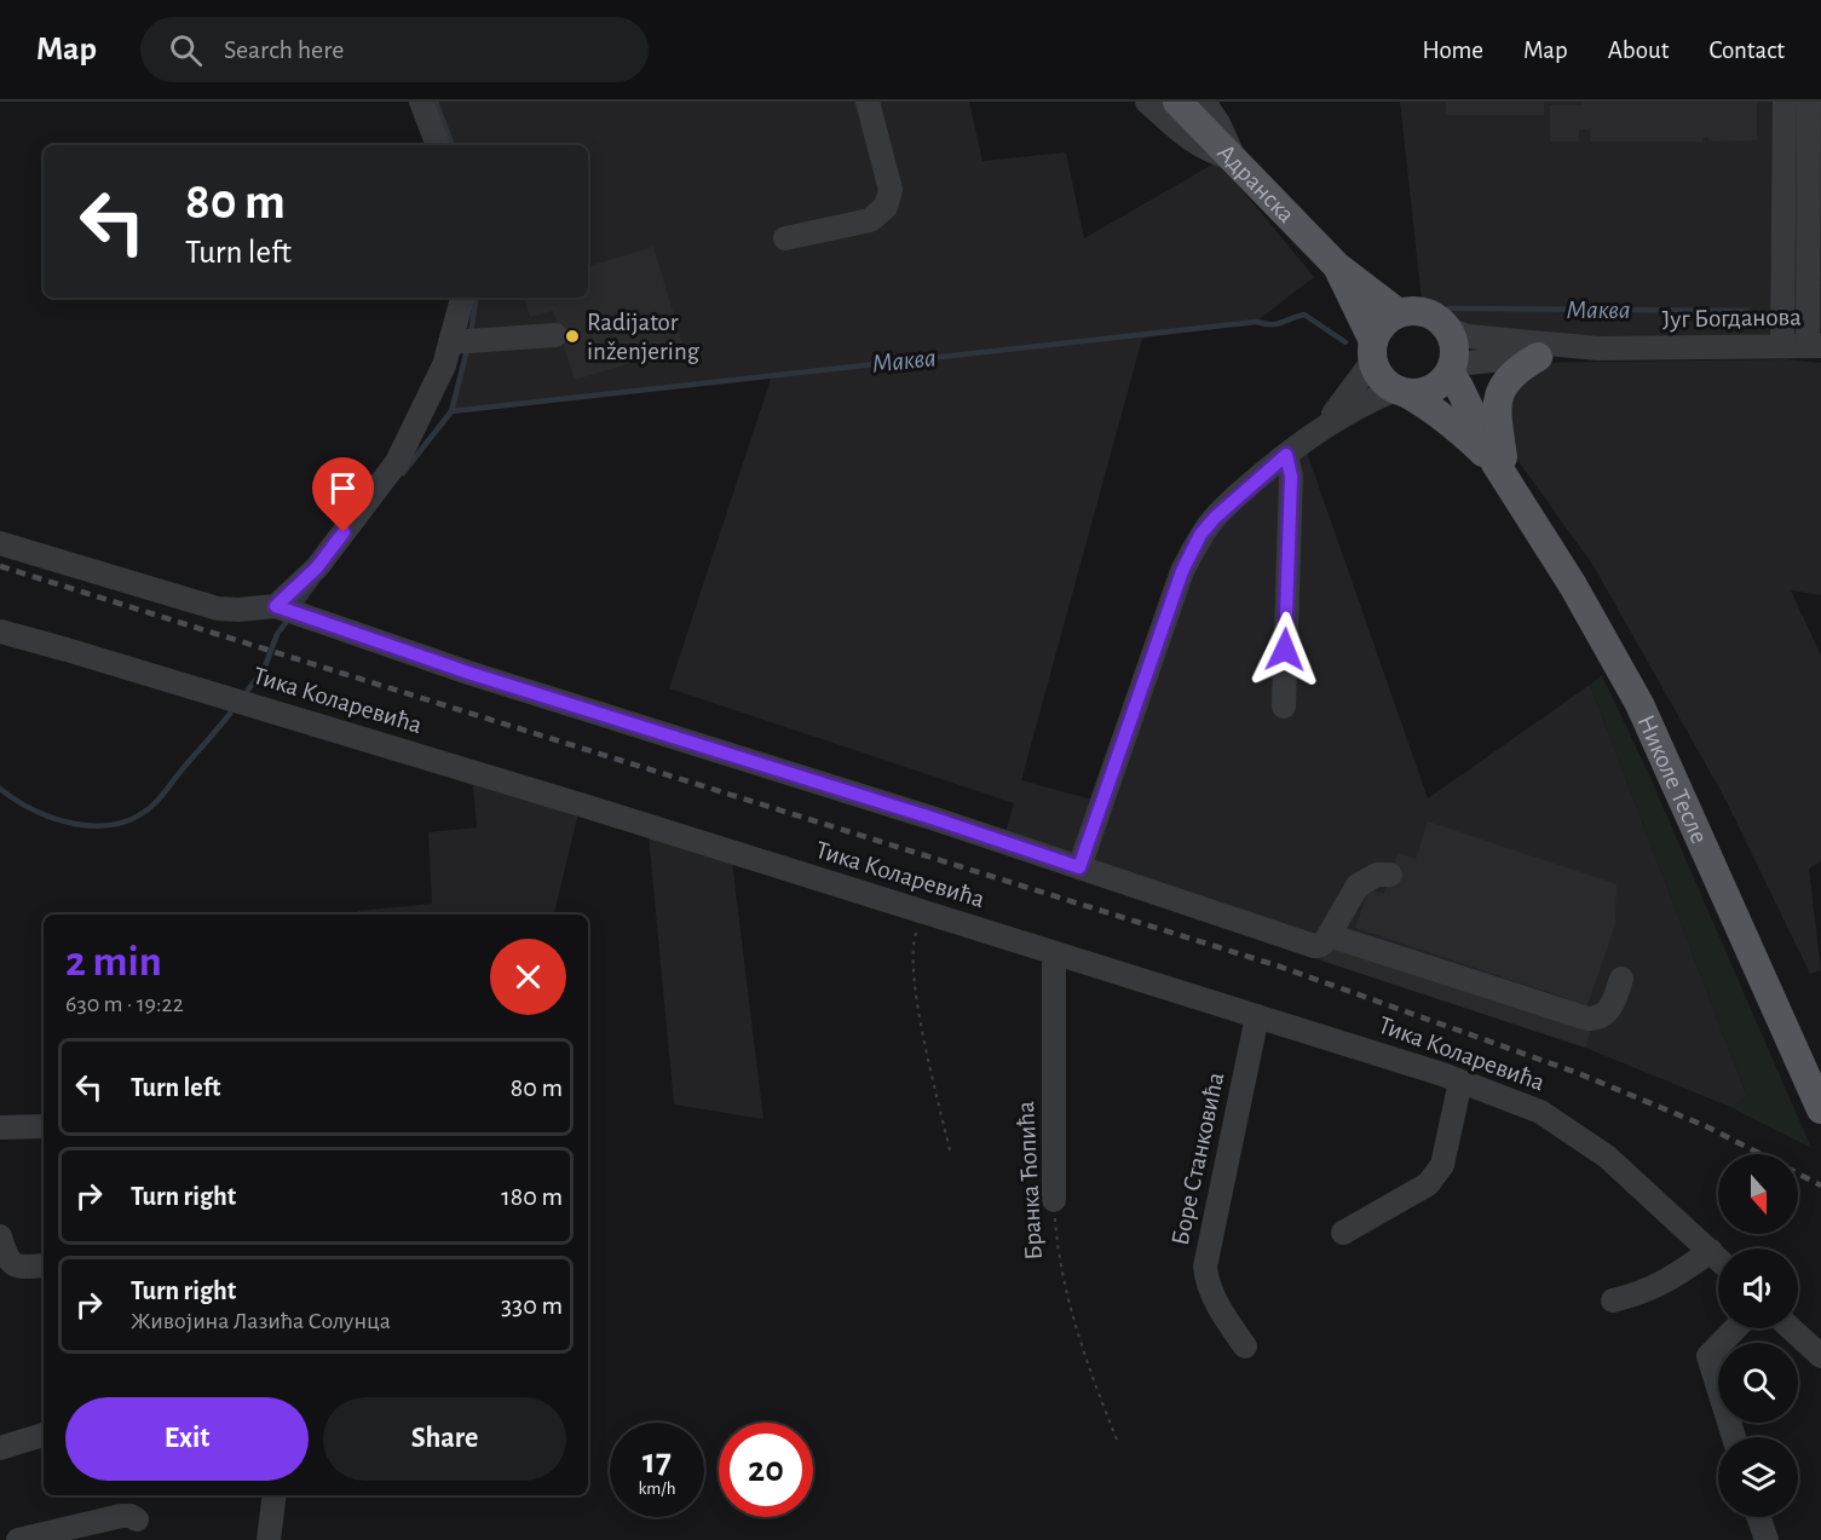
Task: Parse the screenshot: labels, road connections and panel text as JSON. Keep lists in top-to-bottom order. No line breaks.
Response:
{"streets":{"main road":["Адранска","Николе Тесле"],"street":["Југ Богданова","Тика Коларевића","Боре Станковића","Бранка Ћопића"]},"crossings":[["Адранска","Николе Тесле"],["Тика Коларевића","Боре Станковића"],["Тика Коларевића","Бранка Ћопића"]],"water":["Маква"],"places":["Radijator inženjering"],"north":"bottom","page":{"header":"Map","search":"Search here","nav":["Home","Map","About","Contact"],"turn":["80 m","Turn left"],"heading":["2 min","630 m · 19:22"],"list":[{"name":"Turn left","value":"80 m"},{"name":"Turn right","value":"180 m"},{"name":"Turn right","note":"Живојина Лазића Солунца","value":"330 m"}],"buttons":["Exit","Share"],"speed":"17 km/h","limit":"20"}}
